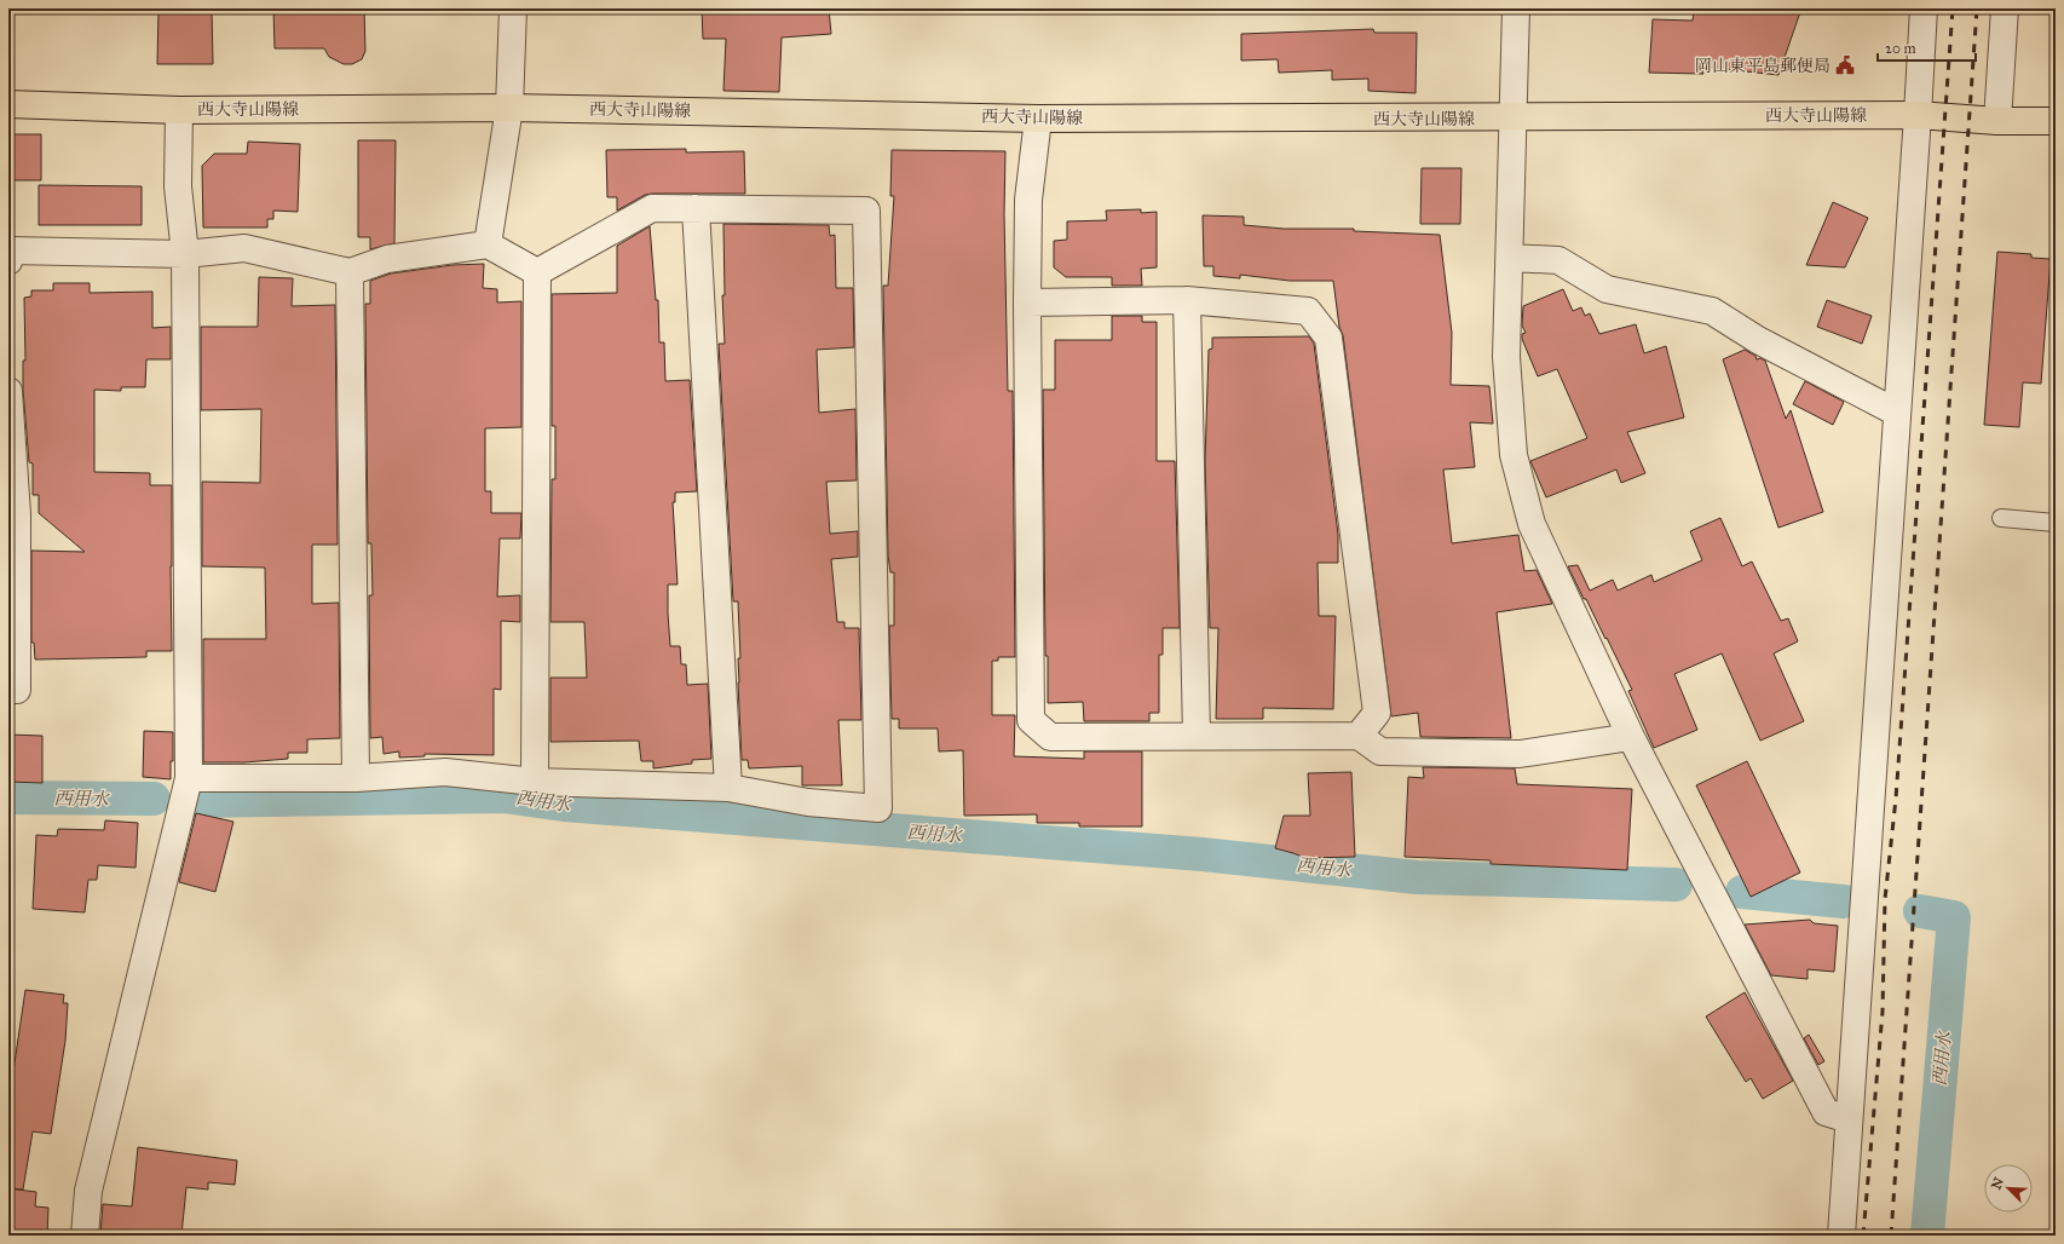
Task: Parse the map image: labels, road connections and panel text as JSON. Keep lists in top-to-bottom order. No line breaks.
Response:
{"streets":{"main road":["西大寺山陽線"]},"water":["西用水"],"places":{"public building":["岡山東平島郵便局"]},"scale_bar":"20 m","north":"top left"}
